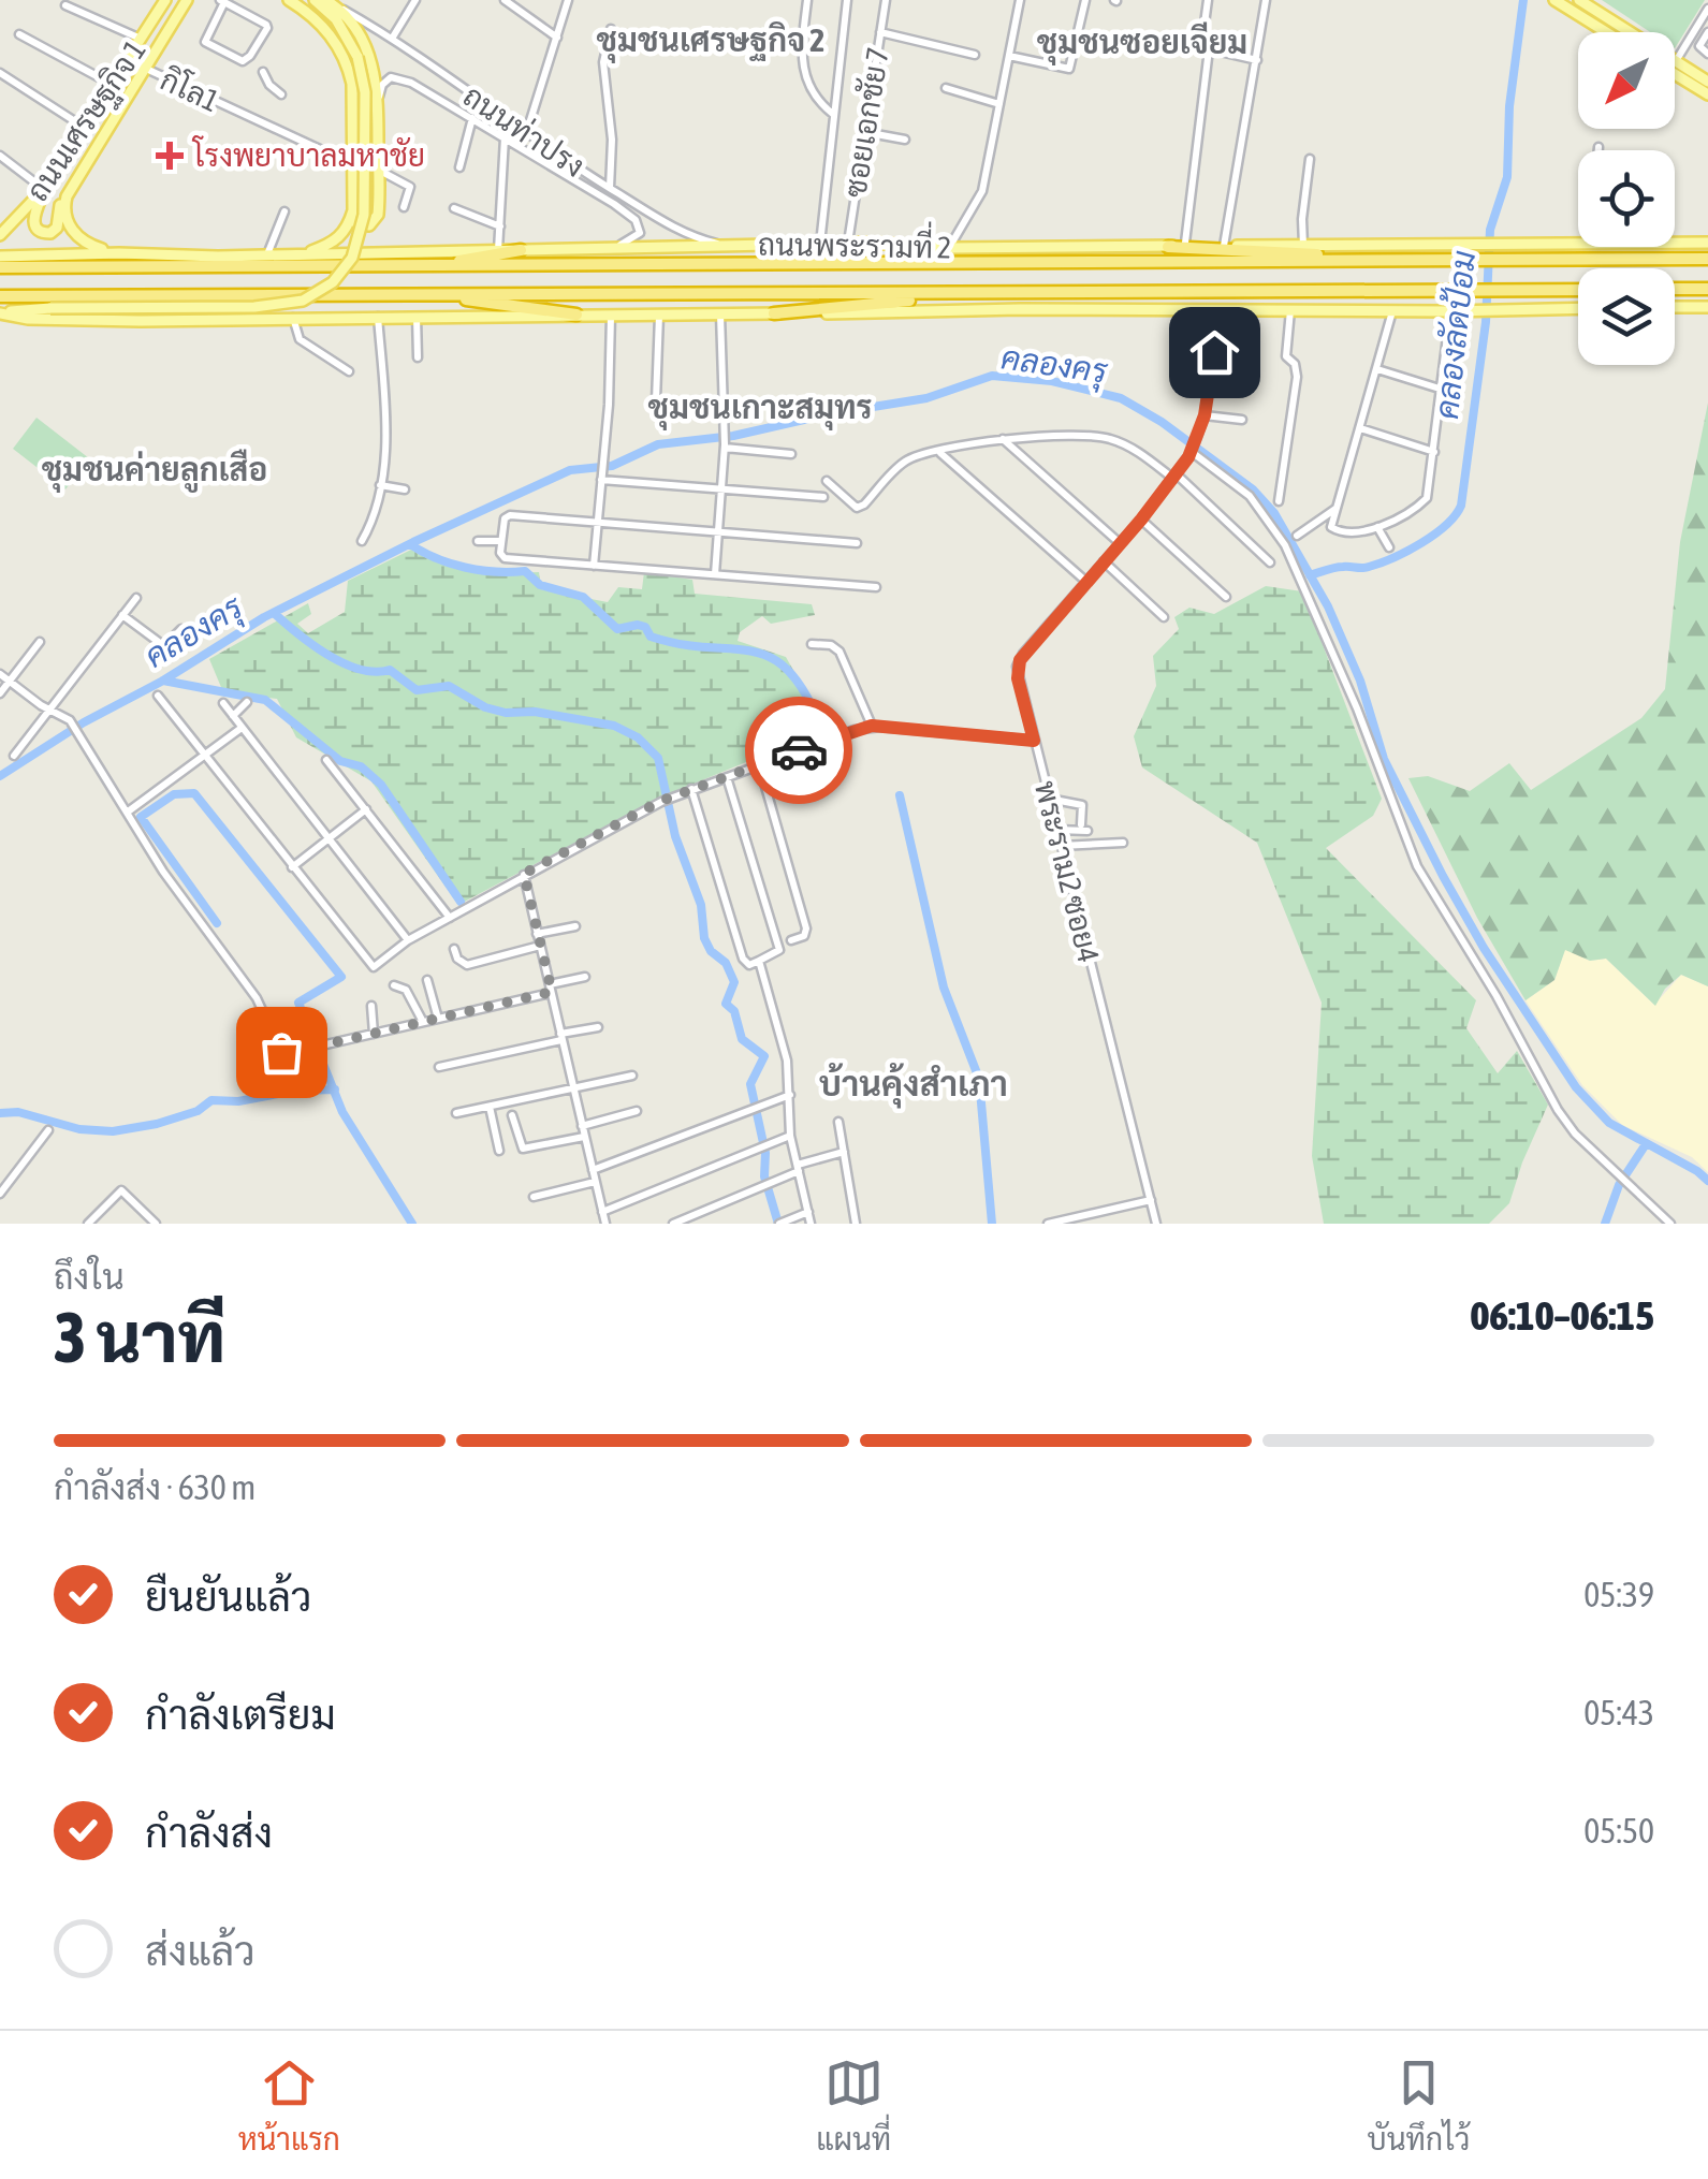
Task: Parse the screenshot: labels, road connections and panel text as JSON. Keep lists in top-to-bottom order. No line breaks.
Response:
{"streets":{"highway":["ถนนพระรามที่ 2"],"main road":["ถนนเศรษฐกิจ 1","ถนนท่าปรง"],"street":["กิโล1","ซอยเอกชัย 7","พระราม2 ซอย4"]},"crossings":[["กิโล1","ถนนเศรษฐกิจ 1"],["ถนนเศรษฐกิจ 1","ถนนพระรามที่ 2"],["ซอยเอกชัย 7","ถนนพระรามที่ 2"],["ถนนท่าปรง","ถนนพระรามที่ 2"]],"districts":["ชุมชนเศรษฐกิจ 2","ชุมชนซอยเจียม","ชุมชนเกาะสมุทร","ชุมชนค่ายลูกเสือ","บ้านคุ้งสำเภา"],"water":["คลองลัดป้อม","คลองครุ"],"places":{"health":["โรงพยาบาลมหาชัย"]},"north":"bottom left","page":{"heading":["3 นาที","ถึงใน","06:10–06:15"],"bar":"กำลังส่ง · 630 m","list":[["ยืนยันแล้ว","05:39"],["กำลังเตรียม","05:43"],["กำลังส่ง","05:50"],"ส่งแล้ว"],"tabs":["หน้าแรก","แผนที่","บันทึกไว้"]}}
